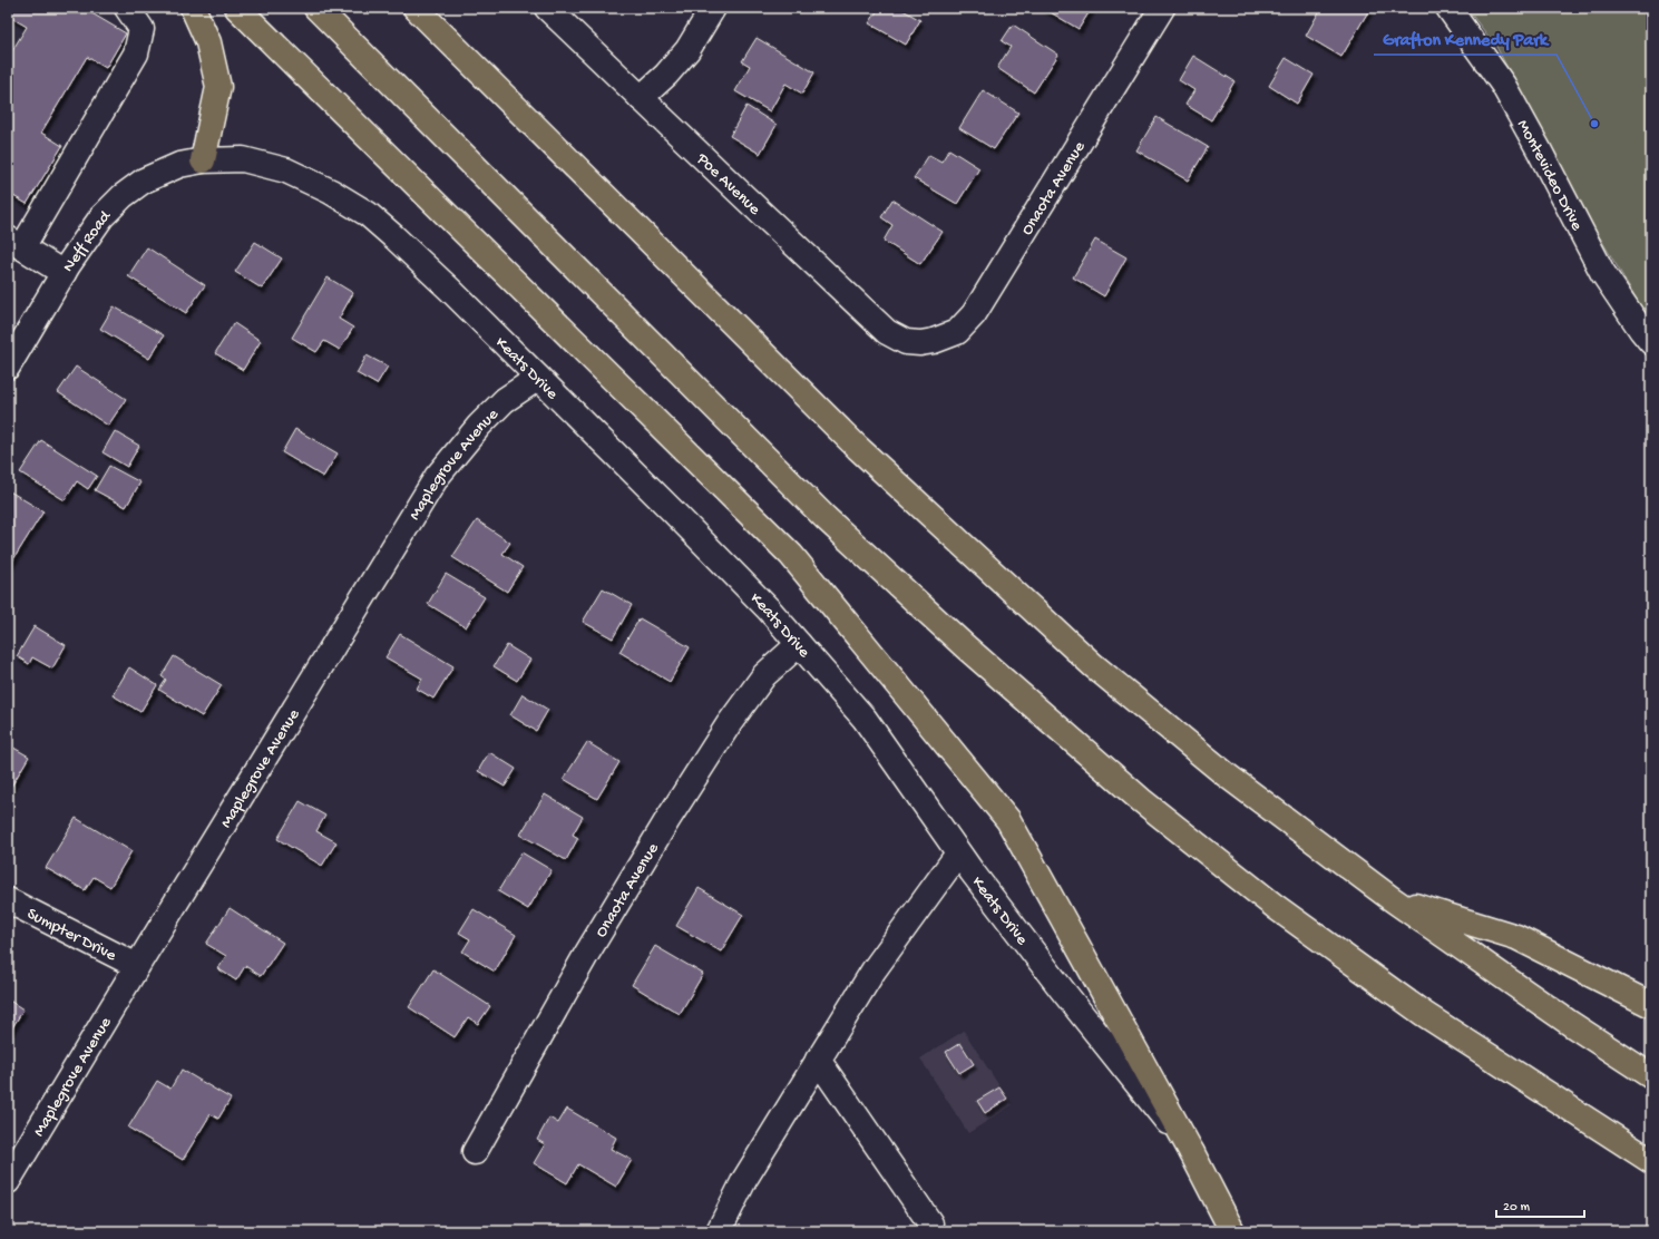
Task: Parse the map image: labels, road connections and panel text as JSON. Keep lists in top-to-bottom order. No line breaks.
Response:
{"streets":{"main road":["Keats Drive"],"street":["Montevideo Drive","Poe Avenue","Onaota Avenue","Neff Road","Maplegrove Avenue","Sumpter Drive"]},"crossings":[["Poe Avenue","Onaota Avenue"],["Onaota Avenue","Keats Drive"],["Neff Road","Keats Drive"],["Keats Drive","Maplegrove Avenue"],["Maplegrove Avenue","Sumpter Drive"]],"places":["Grafton Kennedy Park"],"scale_bar":"20 m"}
